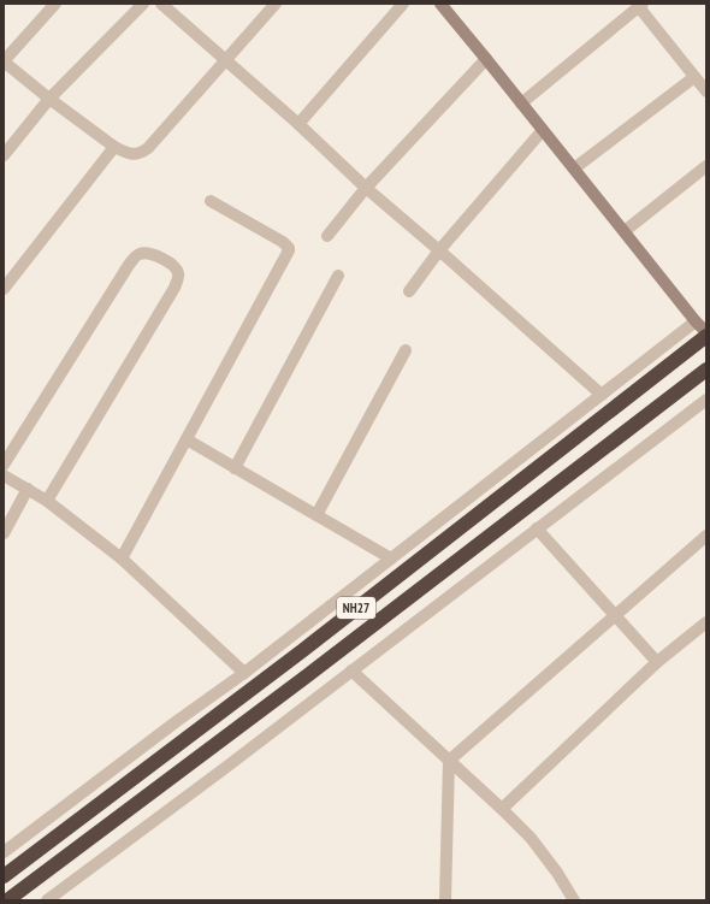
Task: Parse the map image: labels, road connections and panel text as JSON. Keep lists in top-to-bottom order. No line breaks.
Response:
{"streets":{"highway":["NH27"]}}
